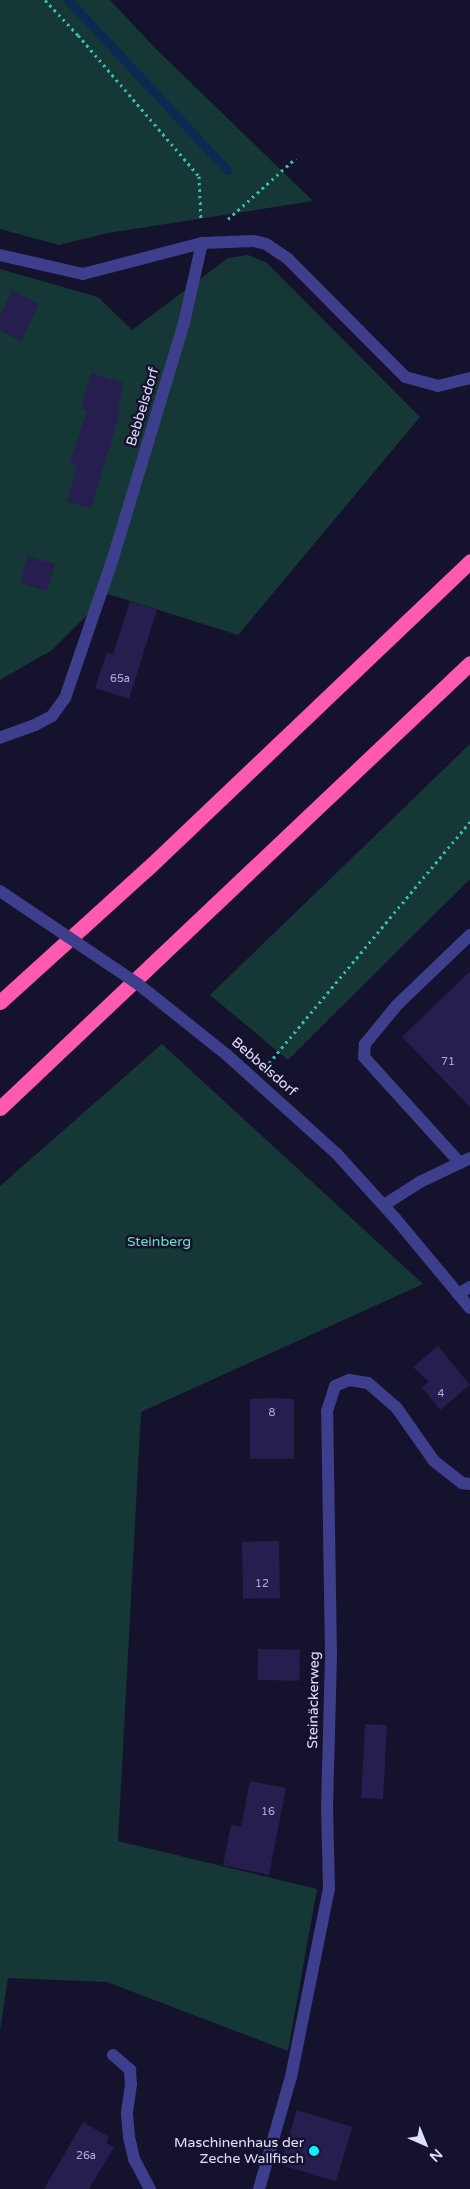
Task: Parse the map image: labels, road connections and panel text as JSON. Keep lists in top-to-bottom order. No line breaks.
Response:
{"streets":{"street":["Bebbelsdorf","Steinäckerweg"]},"parks":["Steinberg"],"places":["Maschinenhaus der Zeche Wallfisch"],"house_numbers":["65a","71","4","8","12","16","26a"],"north":"bottom right"}
